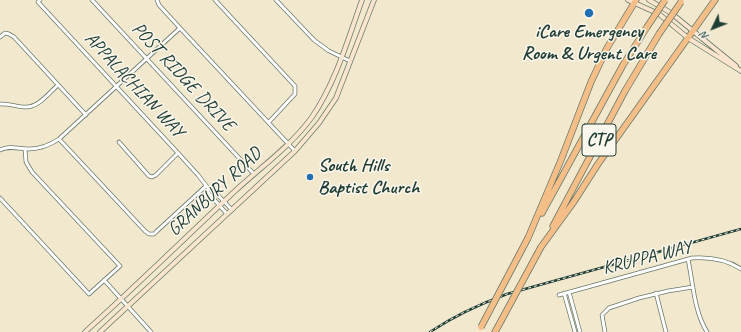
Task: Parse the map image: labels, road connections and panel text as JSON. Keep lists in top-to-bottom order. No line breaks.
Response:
{"streets":{"highway":["CTP"],"main road":["GRANBURY ROAD"],"street":["POST RIDGE DRIVE","APPALACHIAN WAY","KRUPPA WAY"]},"crossings":[["POST RIDGE DRIVE","GRANBURY ROAD"],["APPALACHIAN WAY","GRANBURY ROAD"]],"places":["iCare Emergency Room & Urgent Care","South Hills Baptist Church"],"north":"bottom left"}
